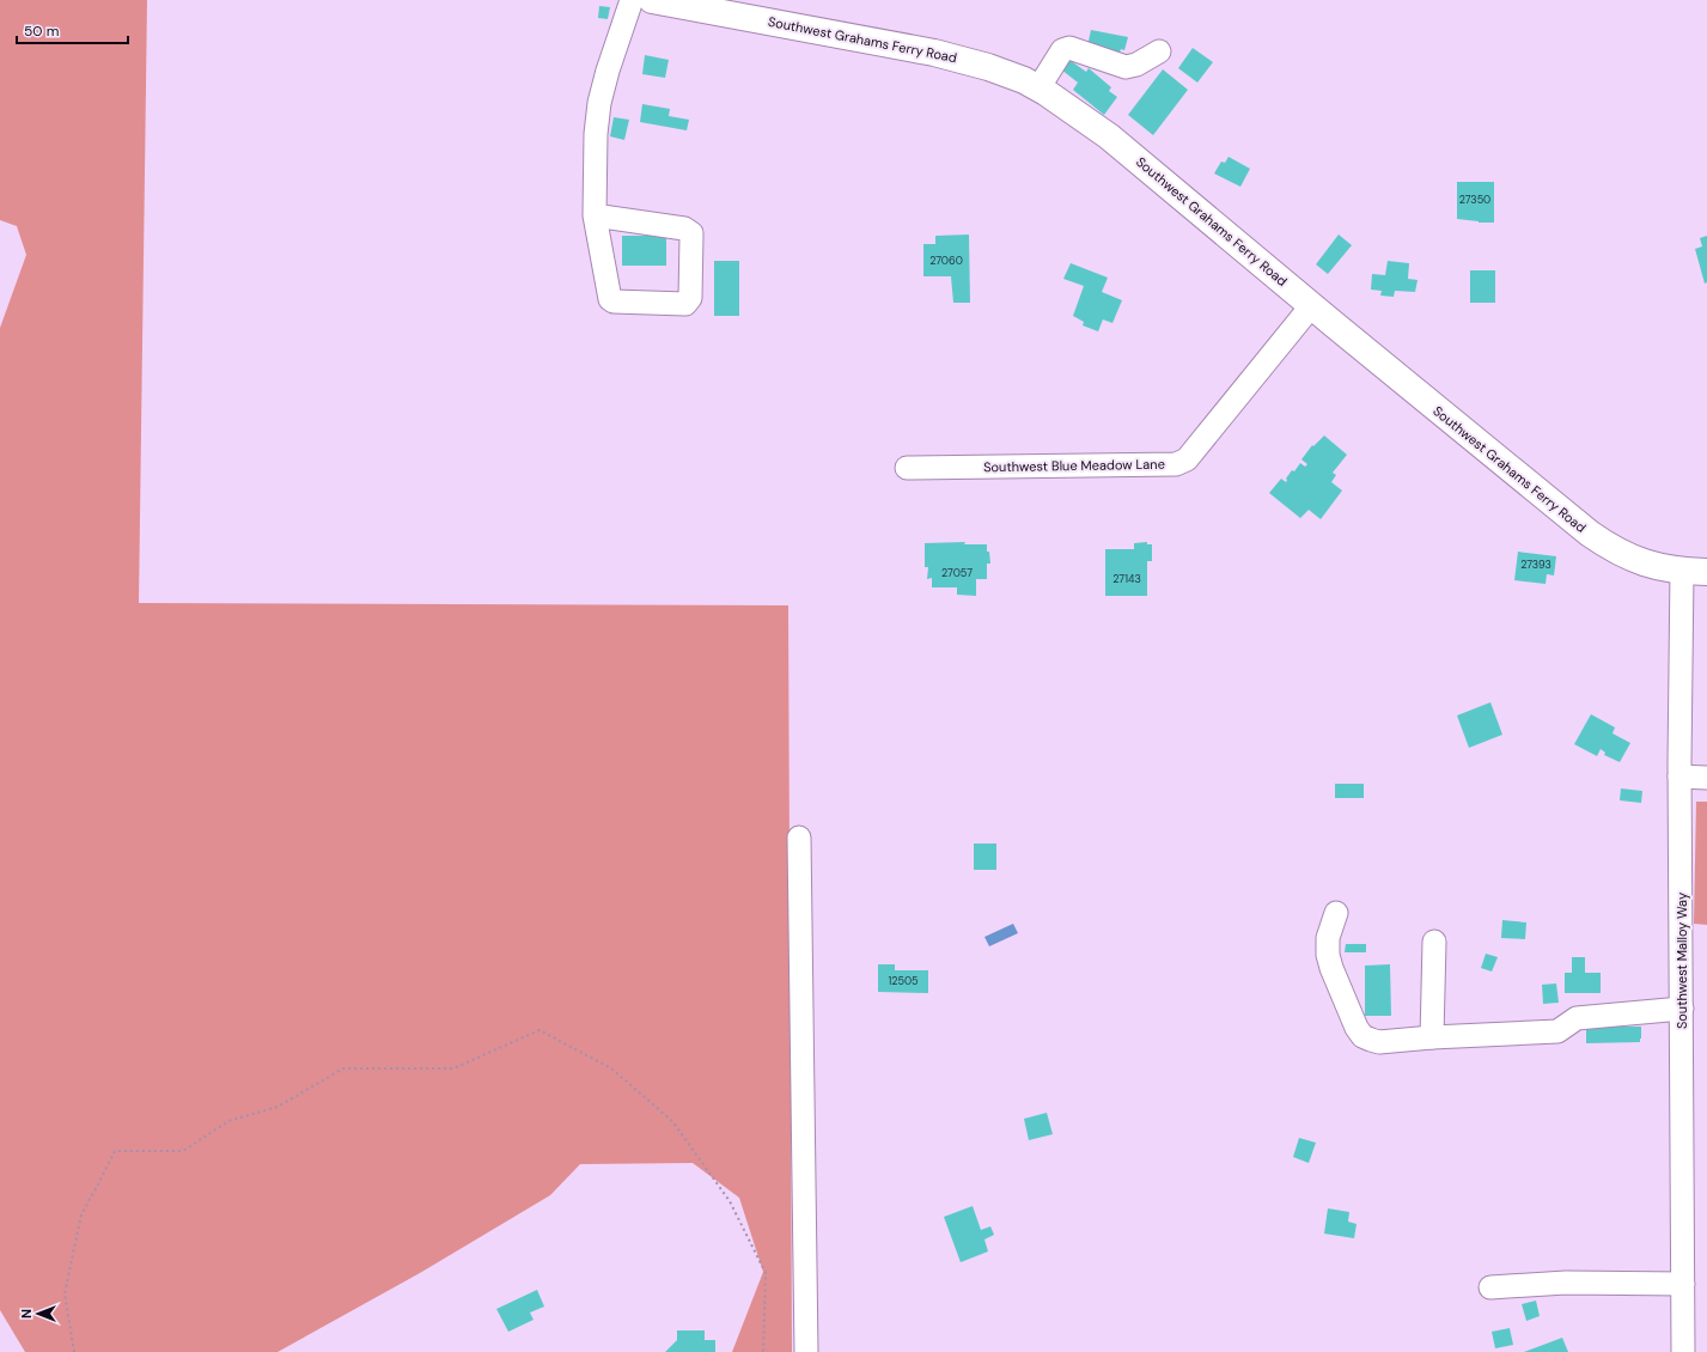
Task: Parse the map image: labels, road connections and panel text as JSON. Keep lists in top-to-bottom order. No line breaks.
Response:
{"streets":{"main road":["Southwest Grahams Ferry Road"],"street":["Southwest Blue Meadow Lane","Southwest Malloy Way"]},"crossings":[["Southwest Grahams Ferry Road","Southwest Blue Meadow Lane"],["Southwest Grahams Ferry Road","Southwest Malloy Way"]],"house_numbers":["27350","27060","27393","27057","27143","12505"],"scale_bar":"50 m","north":"left"}
